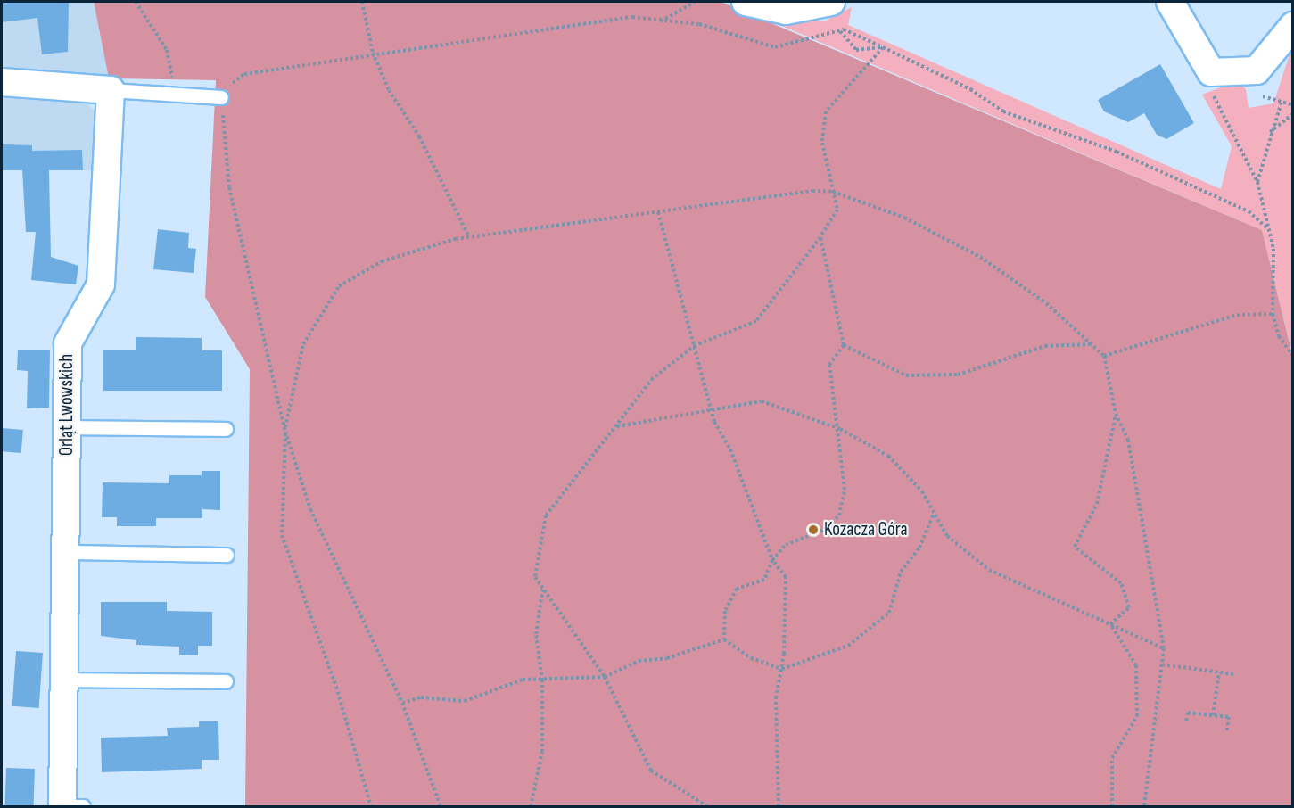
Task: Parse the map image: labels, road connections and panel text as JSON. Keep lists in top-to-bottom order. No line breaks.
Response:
{"streets":{"street":["Orląt Lwowskich"]},"places":["Kozacza Góra"]}
